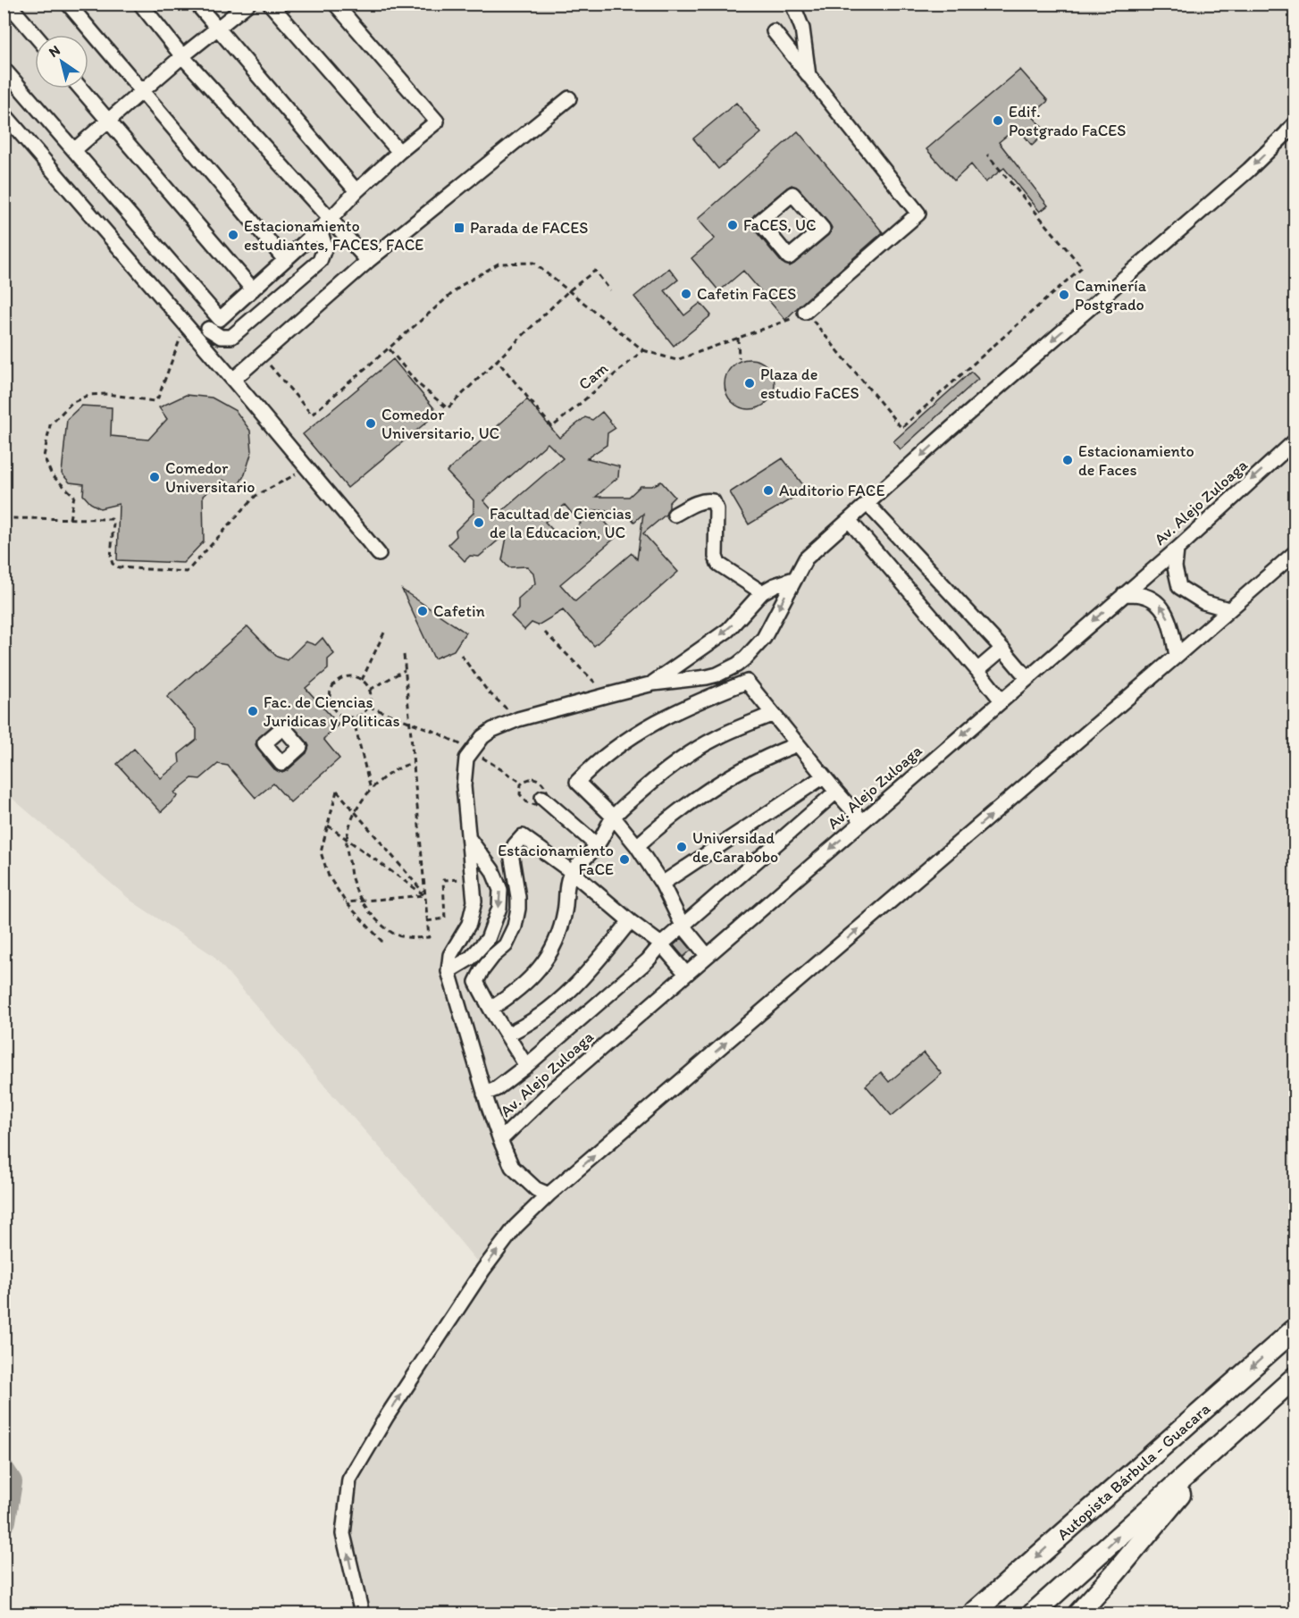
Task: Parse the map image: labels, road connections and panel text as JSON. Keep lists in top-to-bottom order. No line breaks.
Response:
{"streets":{"highway":["Autopista Bárbula - Guacara"],"street":["Av. Alejo Zuloaga"],"path":["Cam"]},"places":{"other":["Edif. Postgrado FaCES","FaCES, UC","Estacionamiento estudiantes, FACES, FACE","Cafetin FaCES","Caminería Postgrado","Plaza de estudio FaCES","Comedor Universitario, UC","Estacionamiento de Faces","Comedor Universitario","Auditorio FACE","Facultad de Ciencias de la Educacion, UC","Cafetin","Fac. de Ciencias Juridicas y Politicas","Universidad de Carabobo","Estacionamiento FaCE"],"transit":["Parada de FACES"]},"north":"top left"}
